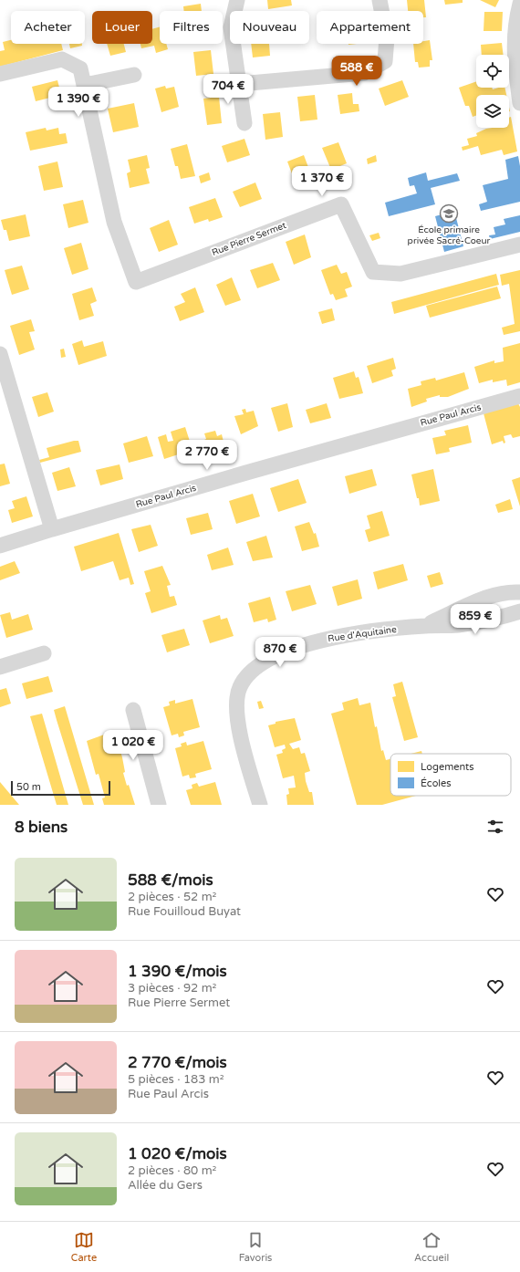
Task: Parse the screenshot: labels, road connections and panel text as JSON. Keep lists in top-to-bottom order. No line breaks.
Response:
{"streets":{"street":["Rue Pierre Sermet","Rue Paul Arcis","Rue d'Aquitaine"]},"places":{"school or university":["École primaire privée Sacré-Coeur"]},"legend":["Logements","Écoles"],"scale_bar":"50 m","page":{"chip":["Acheter","Louer","Filtres","Nouveau","Appartement"],"price":["588 €","704 €","1 390 €","1 370 €","2 770 €","859 €","870 €","1 020 €"],"scale":"50 m","heading":"8 biens","list":[{"name":"588 €/mois","note":"2 pièces · 52 m² · Rue Fouilloud Buyat"},{"name":"1 390 €/mois","note":"3 pièces · 92 m² · Rue Pierre Sermet"},{"name":"2 770 €/mois","note":"5 pièces · 183 m² · Rue Paul Arcis"},{"name":"1 020 €/mois","note":"2 pièces · 80 m² · Allée du Gers"}],"tabs":["Carte","Favoris","Accueil"]}}
